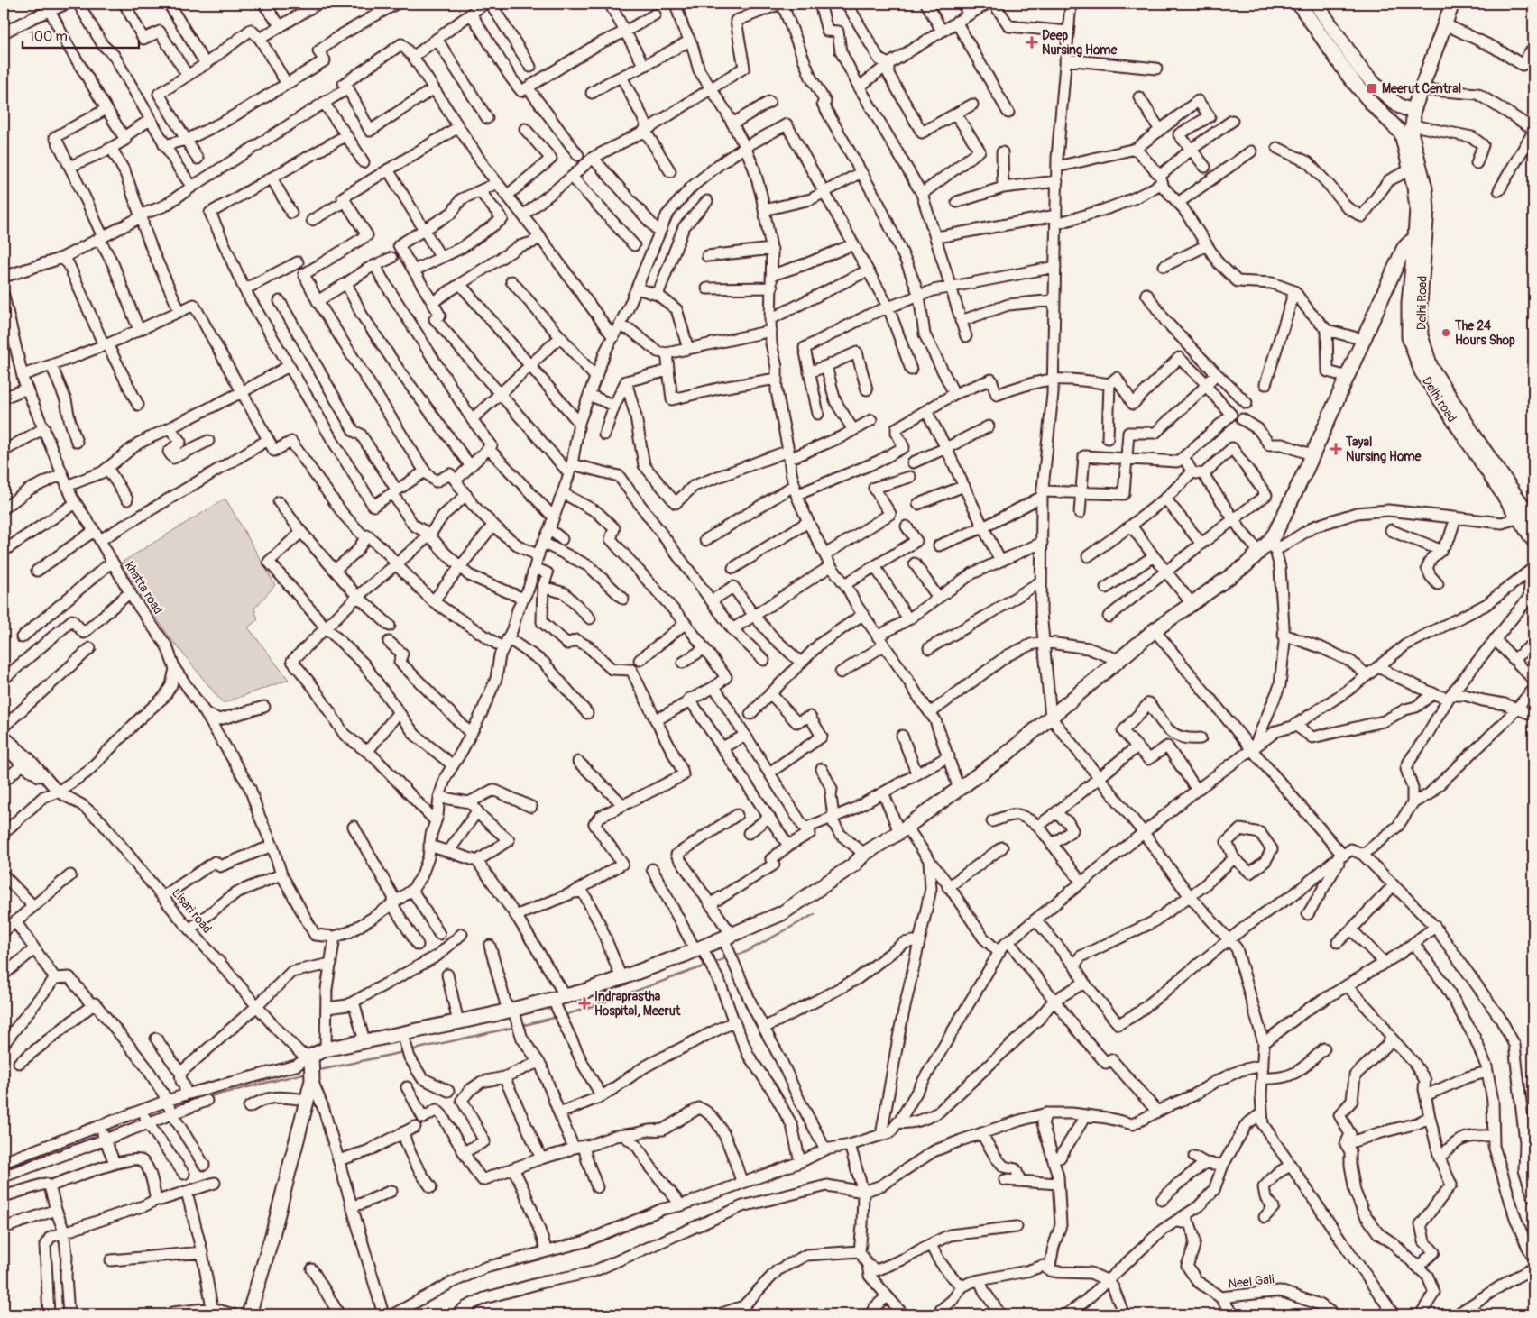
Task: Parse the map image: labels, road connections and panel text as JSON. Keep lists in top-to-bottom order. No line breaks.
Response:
{"streets":{"main road":["Delhi Road"],"street":["khatta road","Lisari road","Neel Gali"]},"places":{"health":["Deep Nursing Home","Tayal Nursing Home","Indraprastha Hospital, Meerut"],"transit":["Meerut Central"],"other":["The 24 Hours Shop"]},"scale_bar":"100 m"}
